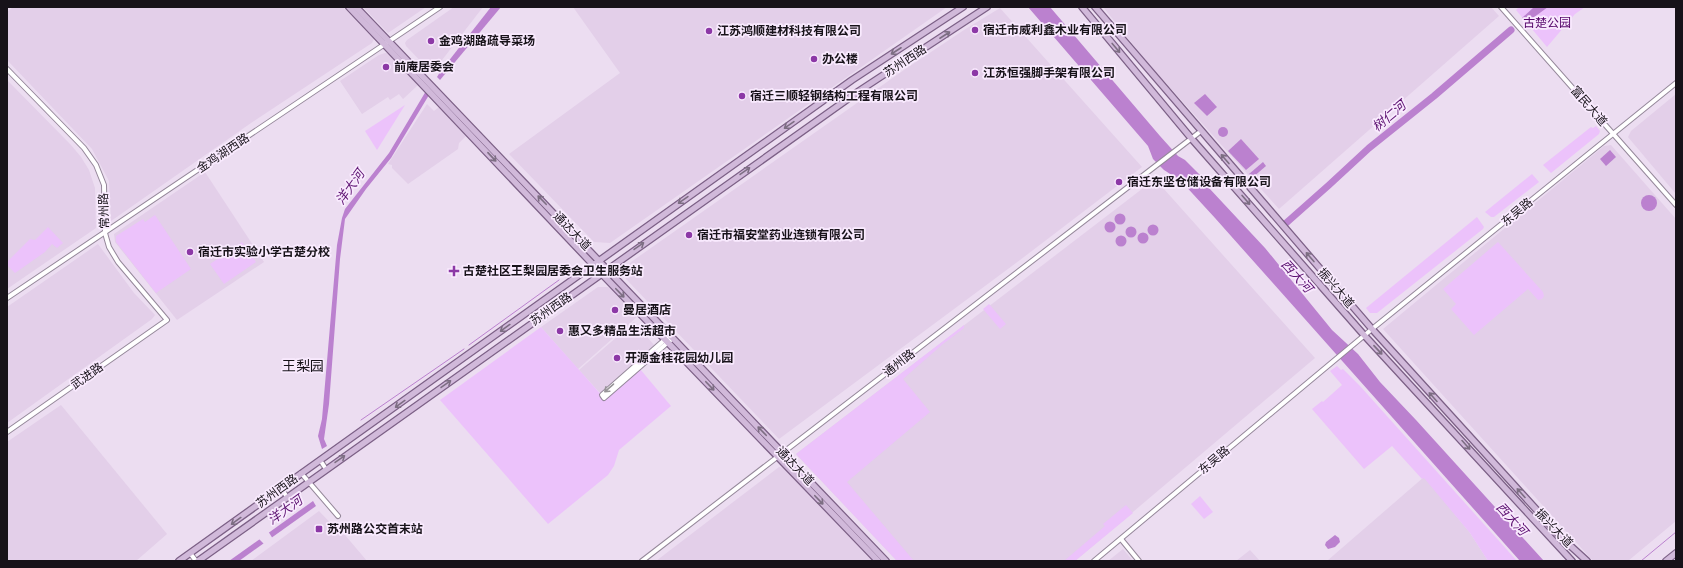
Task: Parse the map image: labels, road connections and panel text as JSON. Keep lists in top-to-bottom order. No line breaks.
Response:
{"streets":{"main road":["苏州西路","通达大道","振兴大道"],"street":["富民大道","金鸡湖西路","常州路","东吴路","通州路","武进路"]},"crossings":[["苏州西路","通达大道"],["富民大道","东吴路"],["金鸡湖西路","常州路"],["金鸡湖西路","通达大道"],["常州路","武进路"],["东吴路","振兴大道"],["通达大道","通州路"],["振兴大道","通州路"]],"districts":["王梨园"],"water":["树仁河","洋大河","西大河"],"parks":["古楚公园"],"places":{"other":["宿迁市威利鑫木业有限公司","江苏鸿顺建材科技有限公司","金鸡湖路疏导菜场","办公楼","前庵居委会","江苏恒强脚手架有限公司","宿迁三顺轻钢结构工程有限公司","宿迁东坚仓储设备有限公司","宿迁市福安堂药业连锁有限公司","宿迁市实验小学古楚分校","曼居酒店","惠又多精品生活超市","开源金桂花园幼儿园"],"health":["古楚社区王梨园居委会卫生服务站"],"transit":["苏州路公交首末站"]}}
